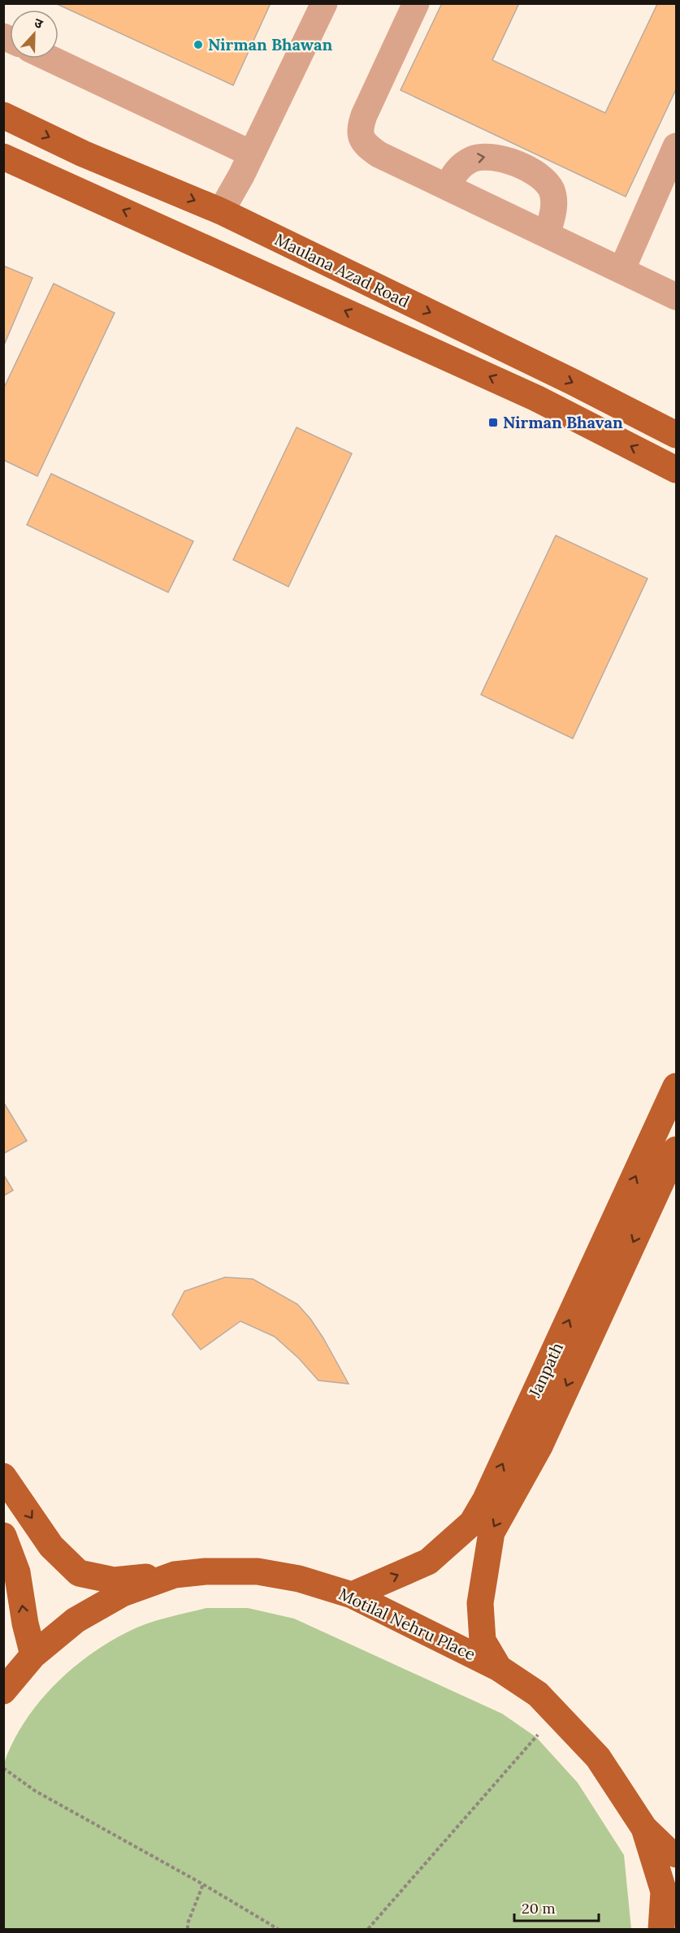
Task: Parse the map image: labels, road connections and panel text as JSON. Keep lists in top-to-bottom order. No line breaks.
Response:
{"streets":{"main road":["Maulana Azad Road","Janpath","Motilal Nehru Place"]},"crossings":[["Janpath","Motilal Nehru Place"]],"places":{"other":["Nirman Bhawan"],"transit":["Nirman Bhavan"]},"scale_bar":"20 m","north":"top"}
